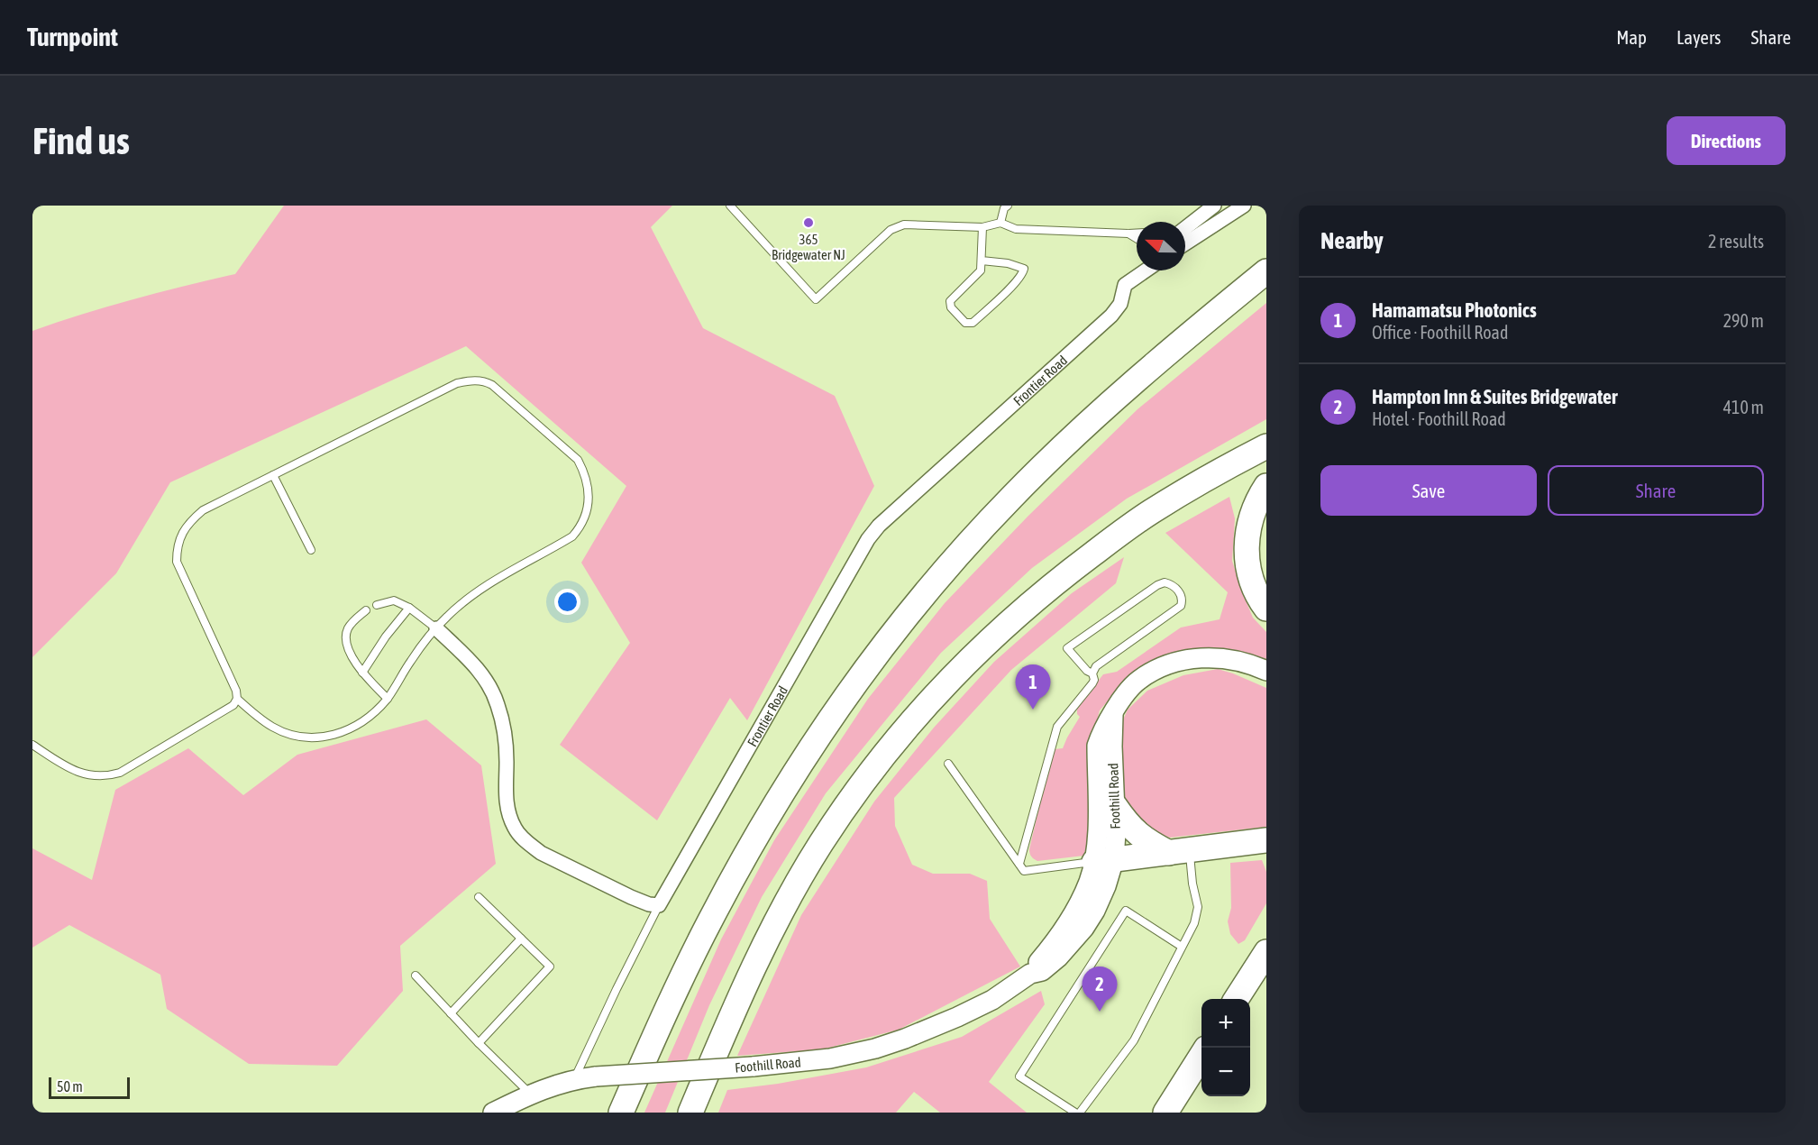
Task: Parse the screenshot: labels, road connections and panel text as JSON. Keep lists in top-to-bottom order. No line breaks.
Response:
{"streets":{"street":["Frontier Road","Foothill Road"]},"places":["365 Bridgewater NJ"],"scale_bar":"50 m","north":"left","page":{"header":"Turnpoint","nav":["Map","Layers","Share"],"buttons":["Directions",["Save","Share"]],"title":"Find us","heading":["Nearby","2 results"],"list":[{"mark":"1","name":"Hamamatsu Photonics","note":"Office · Foothill Road","value":"290 m"},{"mark":"2","name":"Hampton Inn & Suites Bridgewater","note":"Hotel · Foothill Road","value":"410 m"}],"pins":["1","2"],"map_buttons":["+","−"],"scale":"50 m"}}
